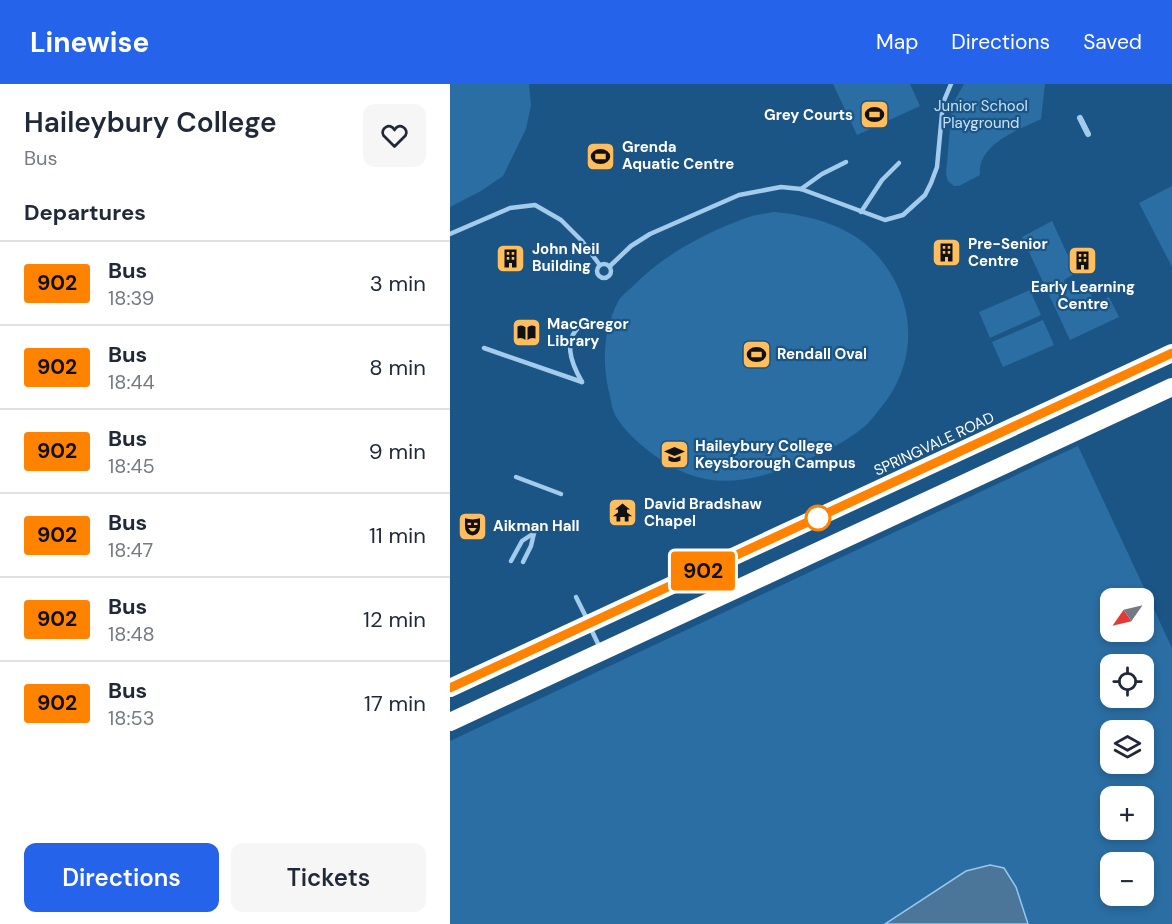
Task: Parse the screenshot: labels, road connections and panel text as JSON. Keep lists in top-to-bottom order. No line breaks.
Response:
{"streets":{"highway":["SPRINGVALE ROAD"]},"parks":["Junior School Playground"],"places":{"sports":["Grey Courts","Grenda Aquatic Centre","Rendall Oval"],"building":["Pre-Senior Centre","John Neil Building","Early Learning Centre"],"library":["MacGregor Library"],"school or university":["Haileybury College Keysborough Campus"],"temple":["David Bradshaw Chapel"],"theatre":["Aikman Hall"]},"lines":["bus line 902"],"north":"bottom left","page":{"header":"Linewise","nav":["Map","Directions","Saved"],"heading":[["Haileybury College","Bus"],"Departures"],"on_map":"902","list":[{"mark":"902","name":"Bus","note":"18:39","value":"3 min"},{"mark":"902","name":"Bus","note":"18:44","value":"8 min"},{"mark":"902","name":"Bus","note":"18:45","value":"9 min"},{"mark":"902","name":"Bus","note":"18:47","value":"11 min"},{"mark":"902","name":"Bus","note":"18:48","value":"12 min"},{"mark":"902","name":"Bus","note":"18:53","value":"17 min"}],"map_buttons":["+","−"],"buttons":["Directions","Tickets"]}}
